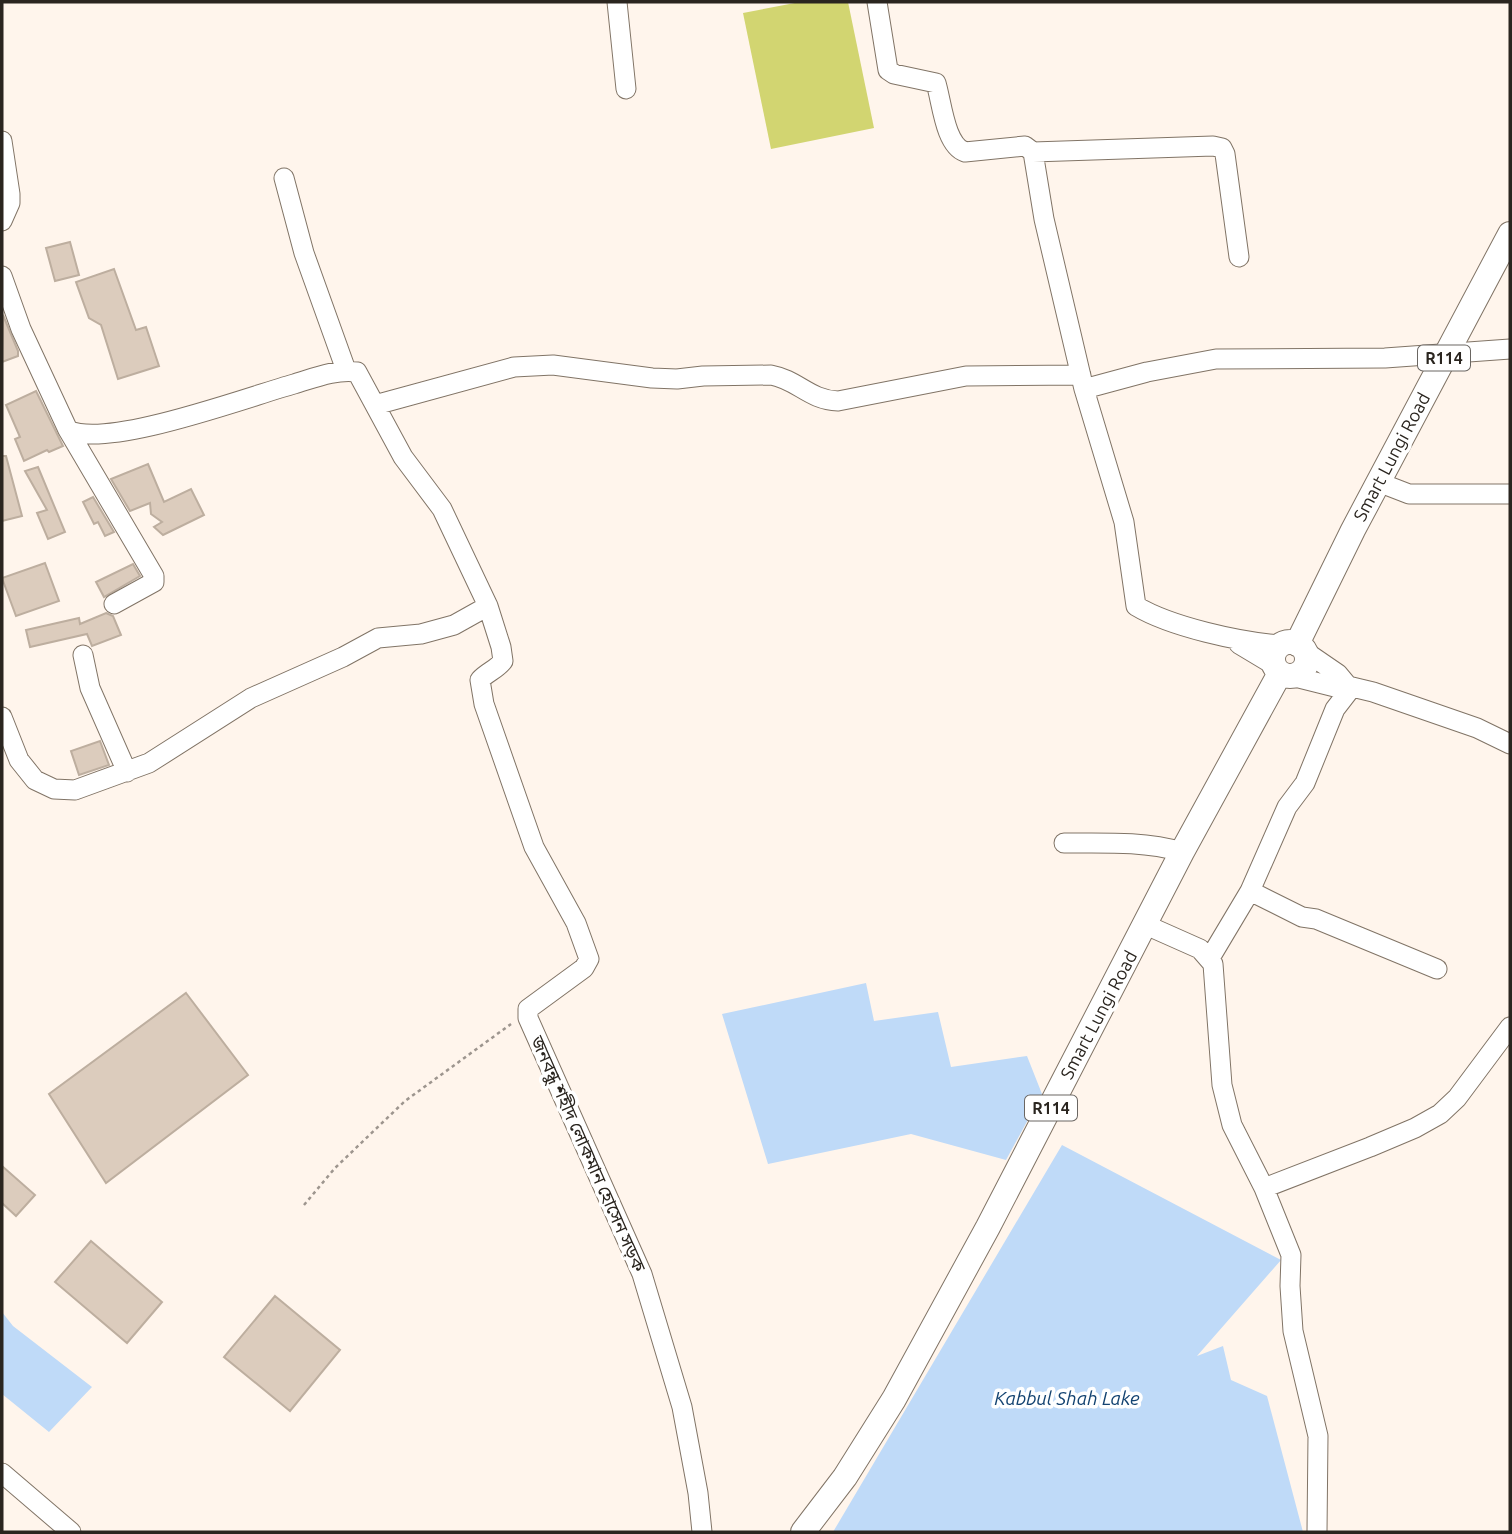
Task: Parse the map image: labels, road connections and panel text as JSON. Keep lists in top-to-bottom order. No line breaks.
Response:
{"streets":{"main road":["R114","Smart Lungi Road"],"street":["জনবন্ধু শহীদ লোকমান হোসেন সড়ক"]},"water":["Kabbul Shah Lake"]}
